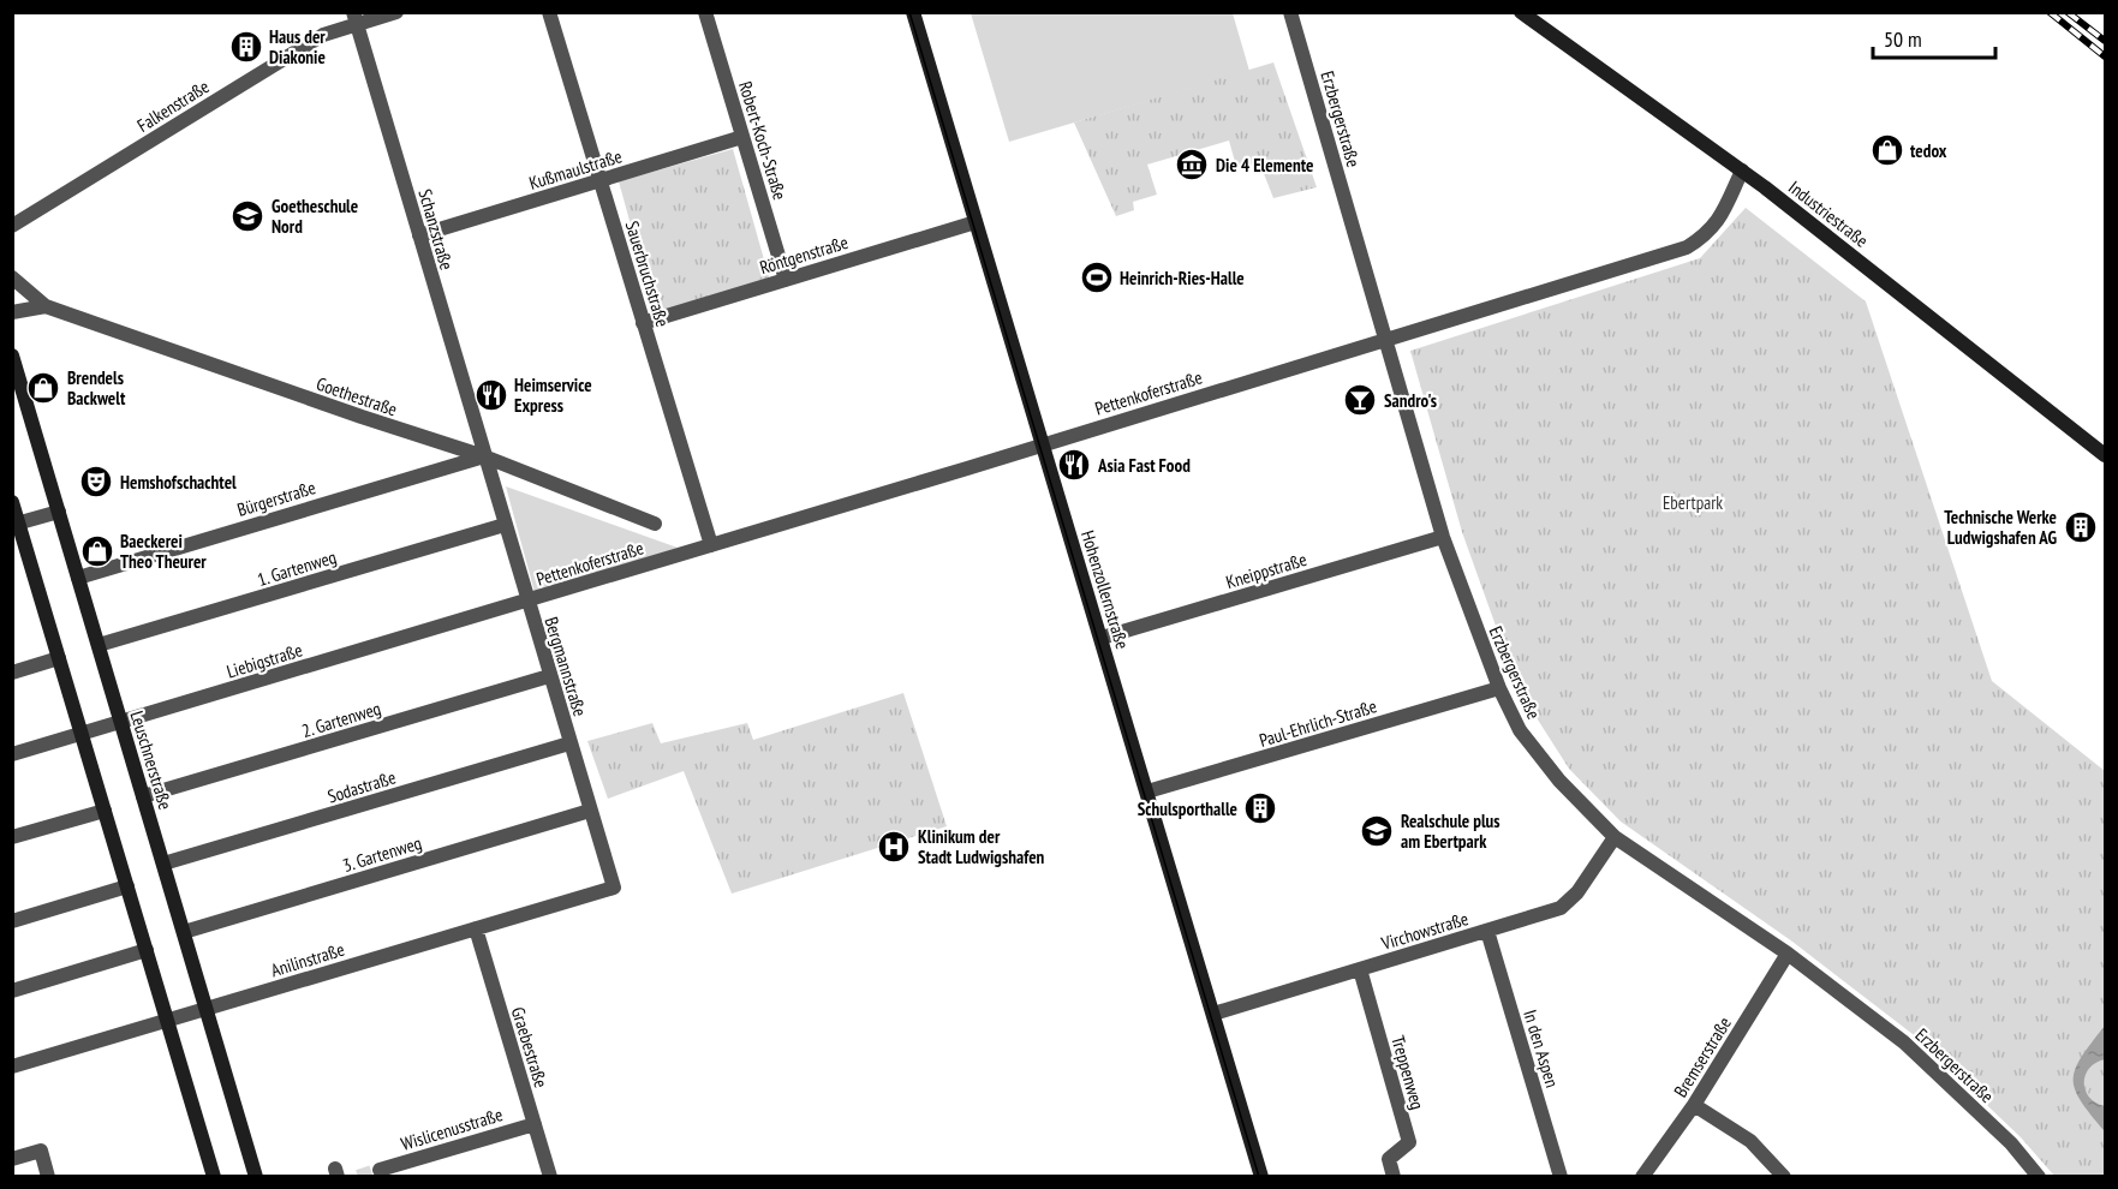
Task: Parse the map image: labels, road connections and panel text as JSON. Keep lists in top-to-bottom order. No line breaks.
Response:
{"streets":{"street":["Falkenstraße","Erzbergerstraße","Robert-Koch-Straße","Kußmaulstraße","Industriestraße","Schanzstraße","Röntgenstraße","Sauerbruchstraße","Pettenkoferstraße","Goethestraße","Bürgerstraße","1. Gartenweg","Kneippstraße","Hohenzollernstraße","Liebigstraße","Bergmannstraße","2. Gartenweg","Paul-Ehrlich-Straße","Leuschnerstraße","Sodastraße","3. Gartenweg","Virchowstraße","Anilinstraße","Graebestraße","In den Aspen","Bremserstraße","Treppenweg","Wislicenusstraße"]},"crossings":[["Falkenstraße","Schanzstraße"],["Erzbergerstraße","Pettenkoferstraße"],["Erzbergerstraße","Kneippstraße"],["Erzbergerstraße","Paul-Ehrlich-Straße"],["Erzbergerstraße","Virchowstraße"],["Erzbergerstraße","Bremserstraße"],["Robert-Koch-Straße","Kußmaulstraße"],["Robert-Koch-Straße","Röntgenstraße"],["Kußmaulstraße","Schanzstraße"],["Kußmaulstraße","Sauerbruchstraße"],["Industriestraße","Pettenkoferstraße"],["Schanzstraße","Goethestraße"],["Schanzstraße","Bürgerstraße"],["Schanzstraße","Bergmannstraße"],["Röntgenstraße","Sauerbruchstraße"],["Röntgenstraße","Hohenzollernstraße"],["Sauerbruchstraße","Pettenkoferstraße"],["Pettenkoferstraße","Hohenzollernstraße"],["Pettenkoferstraße","Liebigstraße"],["Pettenkoferstraße","Bergmannstraße"],["Goethestraße","Bürgerstraße"],["Goethestraße","Bergmannstraße"],["Bürgerstraße","Bergmannstraße"],["Bürgerstraße","Leuschnerstraße"],["1. Gartenweg","Bergmannstraße"],["1. Gartenweg","Leuschnerstraße"],["Kneippstraße","Hohenzollernstraße"],["Hohenzollernstraße","Paul-Ehrlich-Straße"],["Hohenzollernstraße","Virchowstraße"],["Liebigstraße","Bergmannstraße"],["Liebigstraße","Leuschnerstraße"],["Bergmannstraße","2. Gartenweg"],["Bergmannstraße","Sodastraße"],["Bergmannstraße","3. Gartenweg"],["Bergmannstraße","Anilinstraße"],["2. Gartenweg","Leuschnerstraße"],["Leuschnerstraße","Sodastraße"],["Leuschnerstraße","3. Gartenweg"],["Leuschnerstraße","Anilinstraße"],["Virchowstraße","In den Aspen"],["Virchowstraße","Treppenweg"],["Anilinstraße","Graebestraße"],["Graebestraße","Wislicenusstraße"]],"parks":["Ebertpark"],"places":{"building":["Haus der Diakonie","Technische Werke Ludwigshafen AG","Schulsporthalle"],"shop":["tedox","Brendels Backwelt","Baeckerei Theo Theurer"],"museum":["Die 4 Elemente"],"school or university":["Goetheschule Nord","Realschule plus am Ebertpark"],"sports":["Heinrich-Ries-Halle"],"restaurant":["Heimservice Express","Asia Fast Food"],"bar":["Sandro's"],"theatre":["Hemshofschachtel"],"hospital":["Klinikum der Stadt Ludwigshafen"]},"scale_bar":"50 m"}
